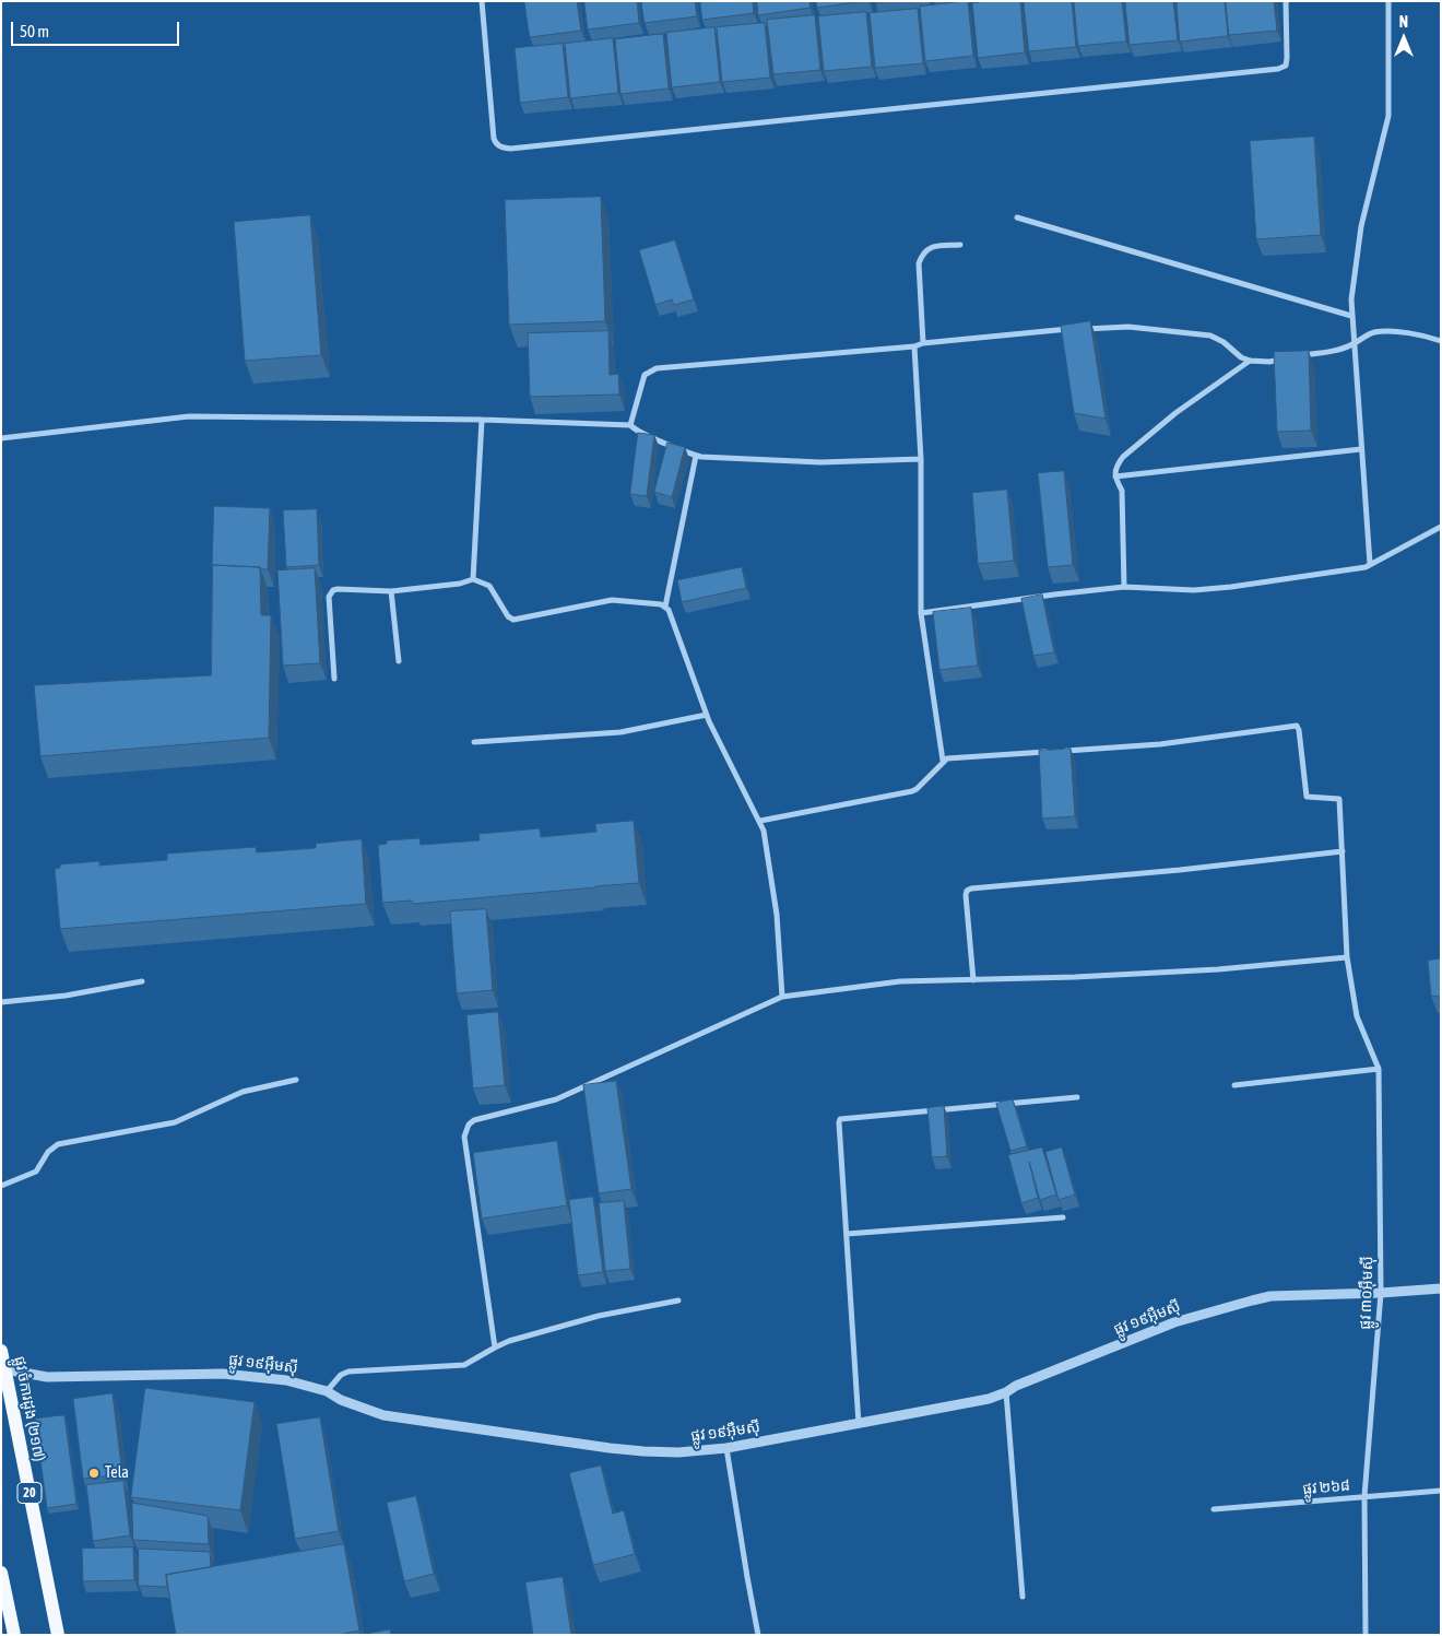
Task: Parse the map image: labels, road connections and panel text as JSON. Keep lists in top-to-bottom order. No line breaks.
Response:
{"streets":{"main road":["ផ្លូវ ចំការដូង (២១៧)","20"],"street":["ផ្លូវ ៣០អ៊ឹមស៊ី","ផ្លូវ ១៩អ៊ឹមស៊ី","ផ្លូវ ២៦៨"]},"crossings":[["ផ្លូវ ៣០អ៊ឹមស៊ី","ផ្លូវ ១៩អ៊ឹមស៊ី"],["ផ្លូវ ៣០អ៊ឹមស៊ី","ផ្លូវ ២៦៨"],["ផ្លូវ ១៩អ៊ឹមស៊ី","ផ្លូវ ចំការដូង (២១៧)"]],"places":["Tela"],"scale_bar":"50 m","north":"top"}
